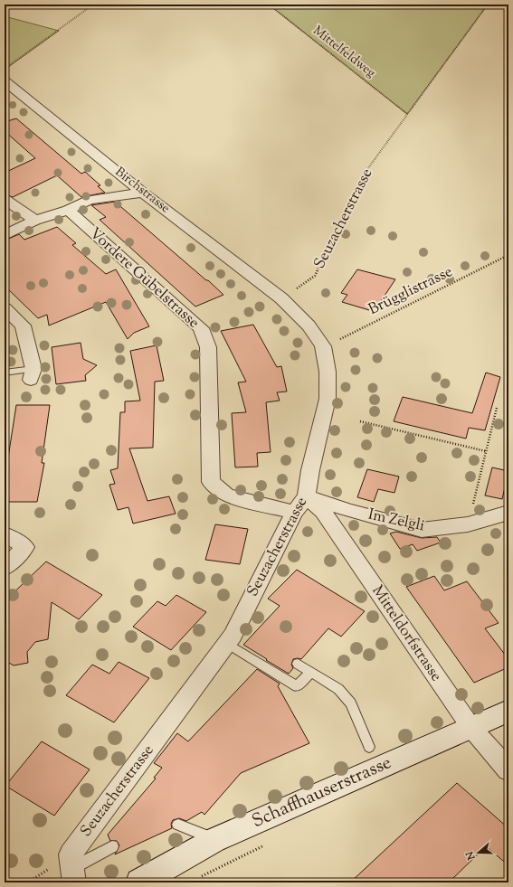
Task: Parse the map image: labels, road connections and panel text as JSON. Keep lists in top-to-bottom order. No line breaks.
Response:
{"streets":{"street":["Birchstrasse","Seuzacherstrasse","Vordere Gübelstrasse","Im Zelgli","Mitteldorfstrasse","Schaffhauserstrasse"],"path":["Mittelfeldweg","Brügglistrasse"]},"crossings":[["Mittelfeldweg","Seuzacherstrasse"],["Birchstrasse","Seuzacherstrasse"],["Seuzacherstrasse","Vordere Gübelstrasse"],["Seuzacherstrasse","Brügglistrasse"],["Seuzacherstrasse","Im Zelgli"],["Seuzacherstrasse","Mitteldorfstrasse"],["Vordere Gübelstrasse","Im Zelgli"],["Vordere Gübelstrasse","Mitteldorfstrasse"],["Im Zelgli","Mitteldorfstrasse"],["Mitteldorfstrasse","Schaffhauserstrasse"]],"north":"left"}
